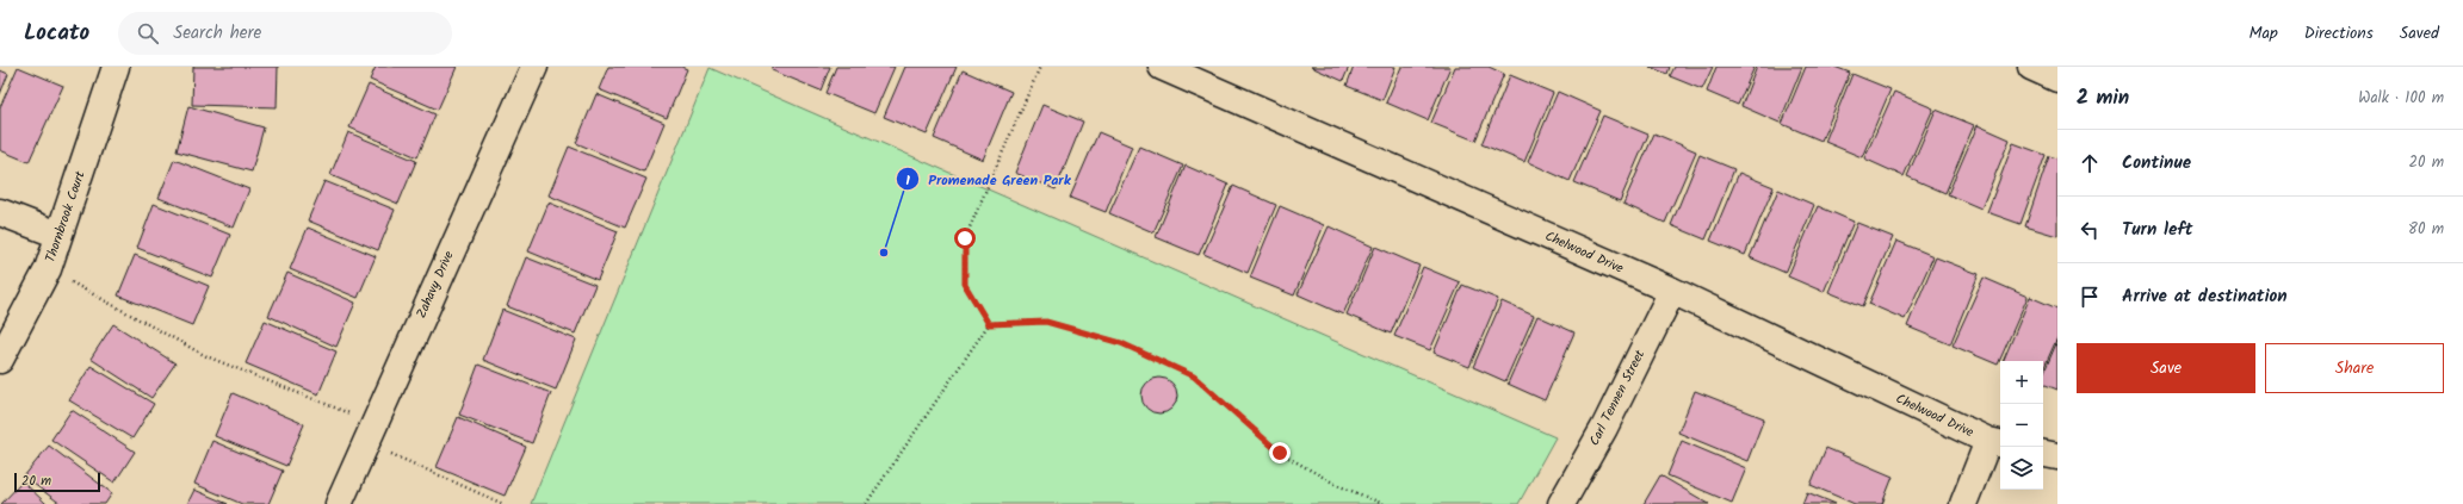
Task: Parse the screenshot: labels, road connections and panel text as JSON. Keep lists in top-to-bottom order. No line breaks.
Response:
{"streets":{"street":["Thornbrook Court","Chelwood Drive","Zahavy Drive","Carl Tennen Street"]},"crossings":[["Chelwood Drive","Carl Tennen Street"]],"places":["Promenade Green Park"],"scale_bar":"20 m","page":{"header":"Locato","search":"Search here","nav":["Map","Directions","Saved"],"heading":["2 min","Walk · 100 m"],"list":[["Continue","20 m"],["Turn left","80 m"],"Arrive at destination"],"buttons":["Save","Share"],"map_buttons":["+","−"],"scale":"20 m"}}
